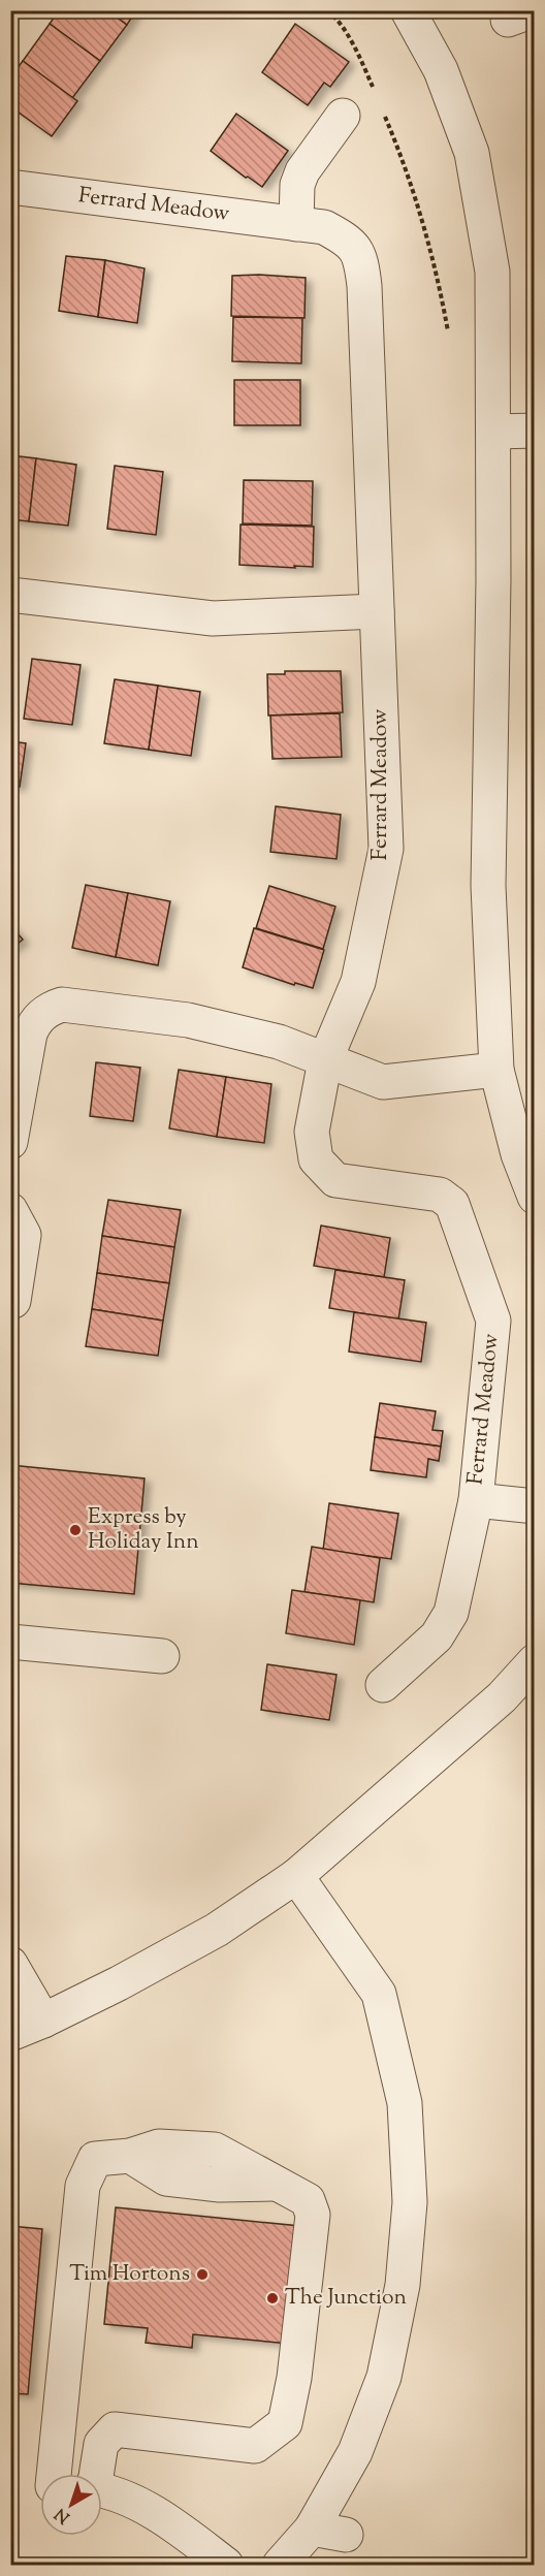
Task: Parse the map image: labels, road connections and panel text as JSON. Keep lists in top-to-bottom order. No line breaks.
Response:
{"streets":{"street":["Ferrard Meadow"]},"places":["Express by Holiday Inn","Tim Hortons","The Junction"],"north":"bottom left"}
